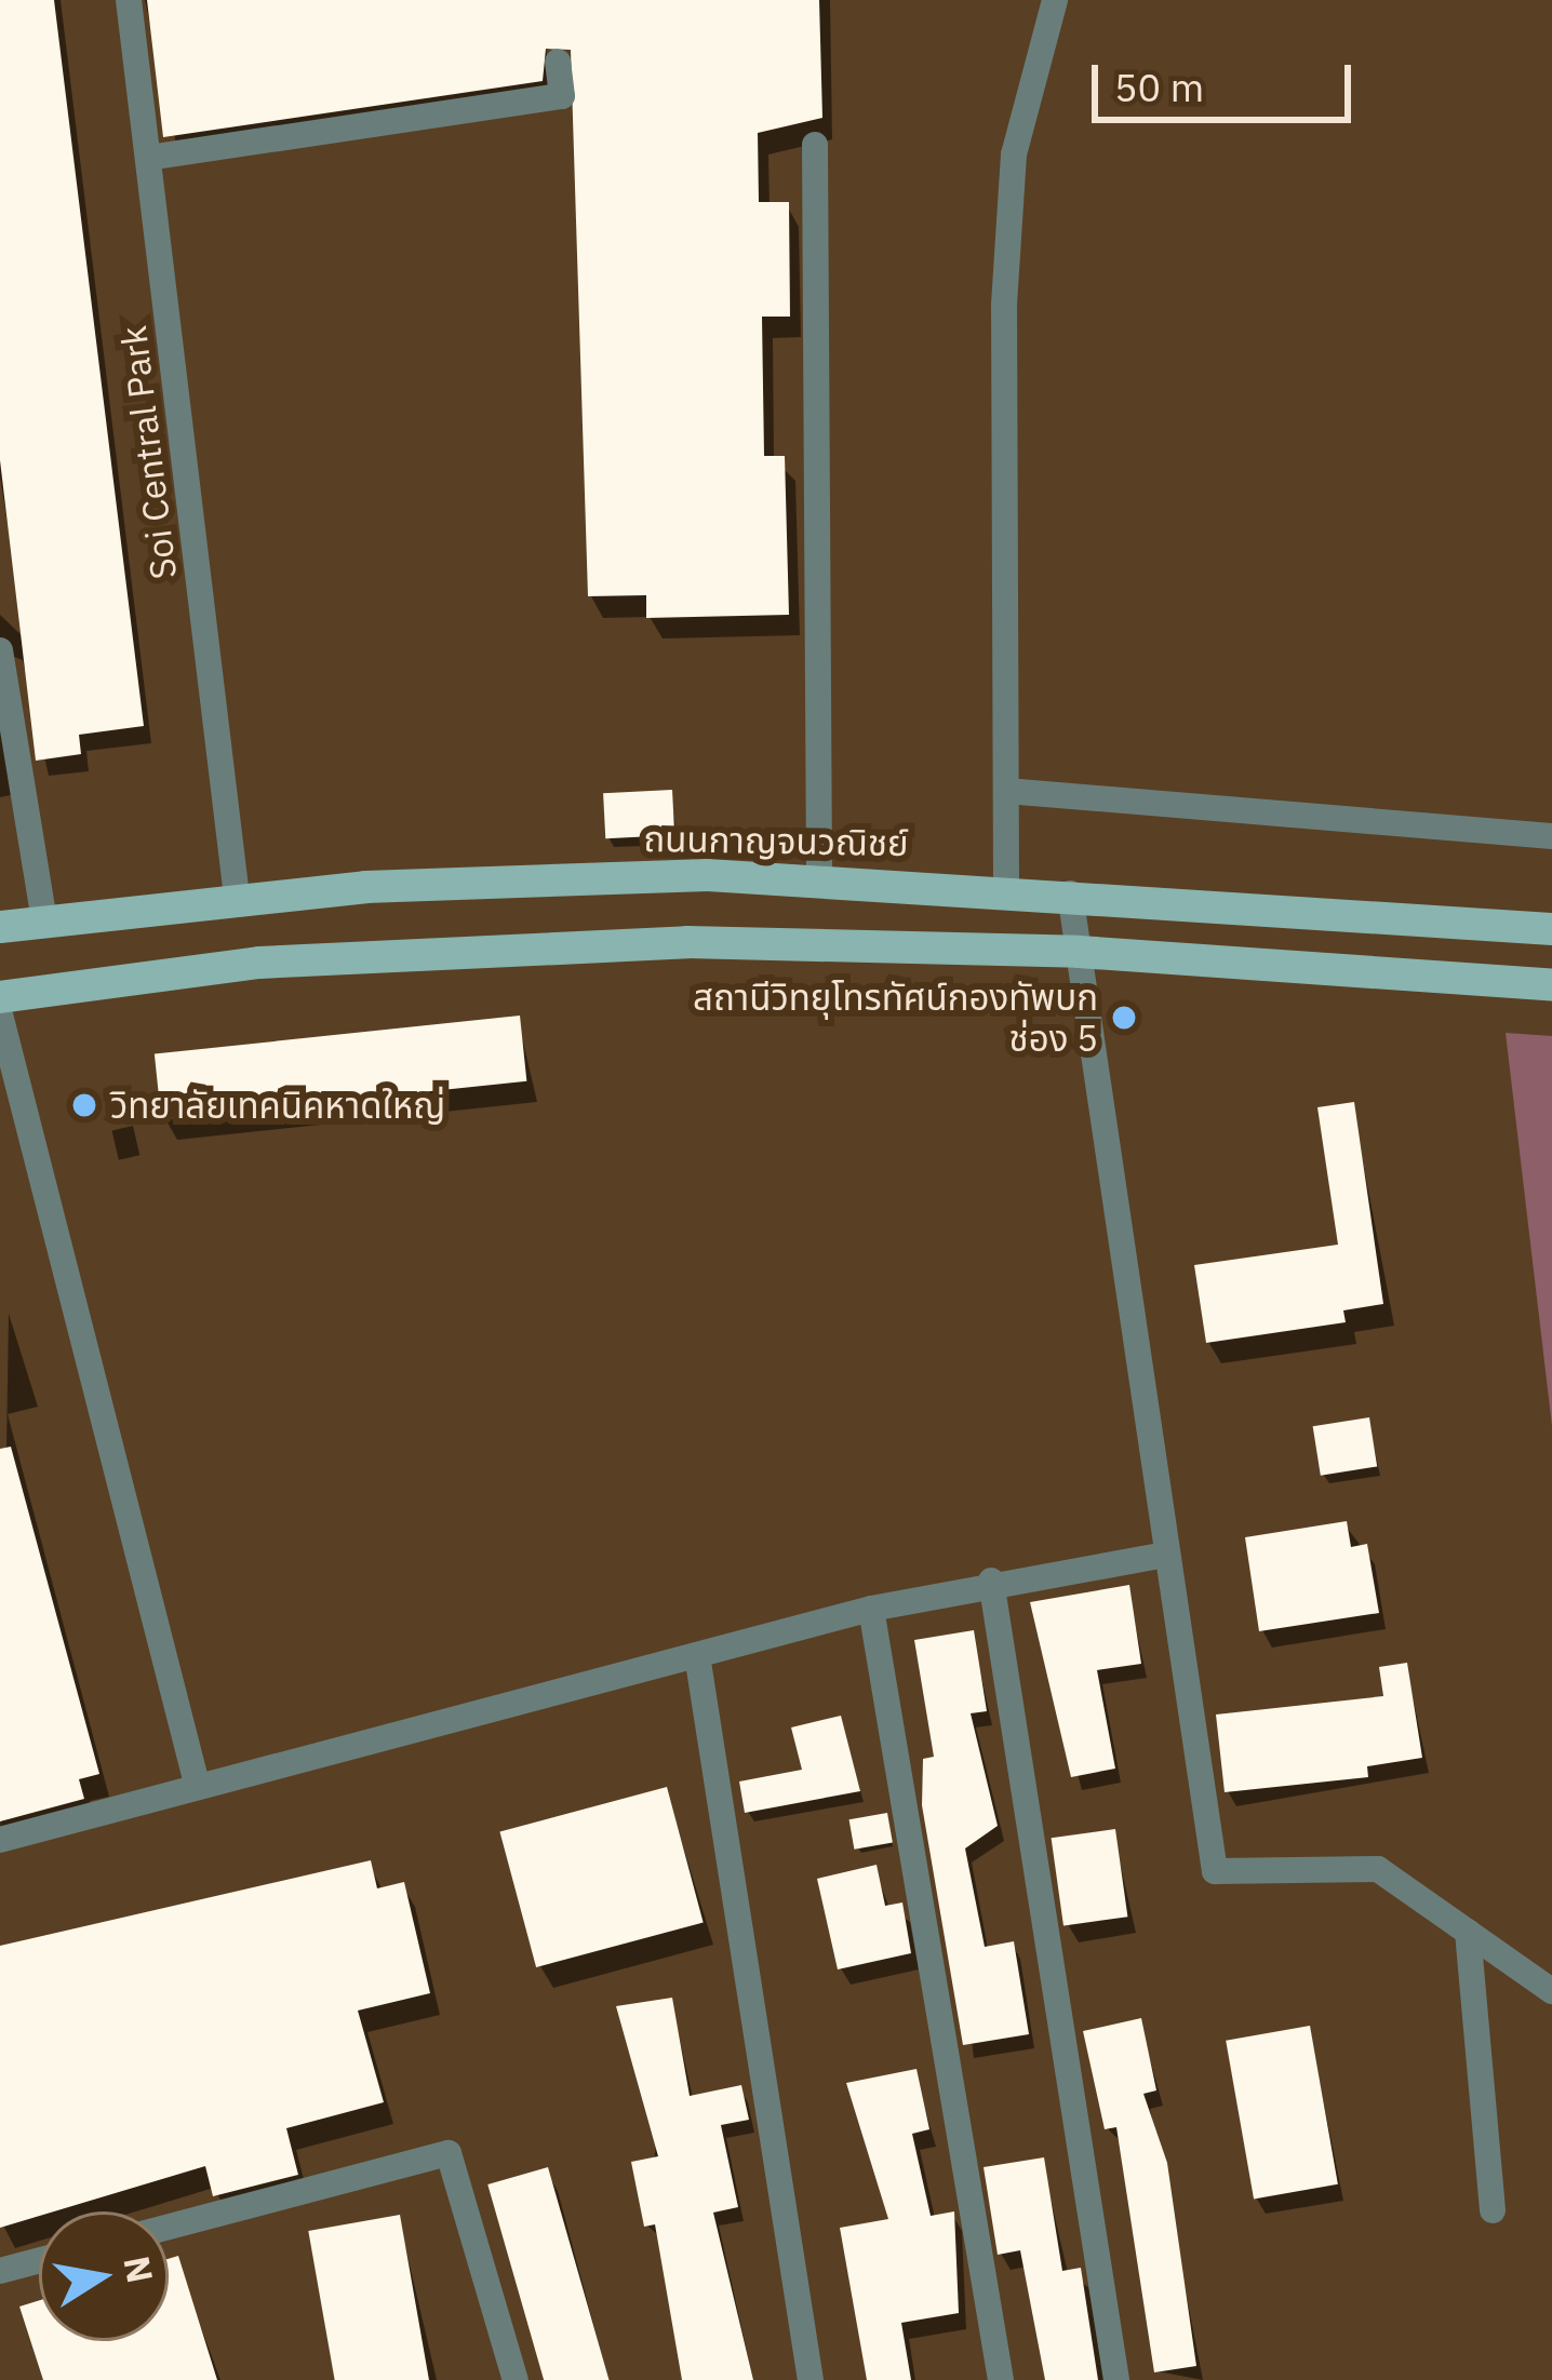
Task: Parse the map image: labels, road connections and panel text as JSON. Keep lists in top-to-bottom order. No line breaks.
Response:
{"streets":{"main road":["ถนนกาญจนวณิชย์"],"street":["Soi Central Park"]},"crossings":[["Soi Central Park","ถนนกาญจนวณิชย์"]],"places":["สถานีวิทยุโทรทัศน์กองทัพบก ช่อง 5","วิทยาลัยเทคนิคหาดใหญ่"],"scale_bar":"50 m","north":"right"}
